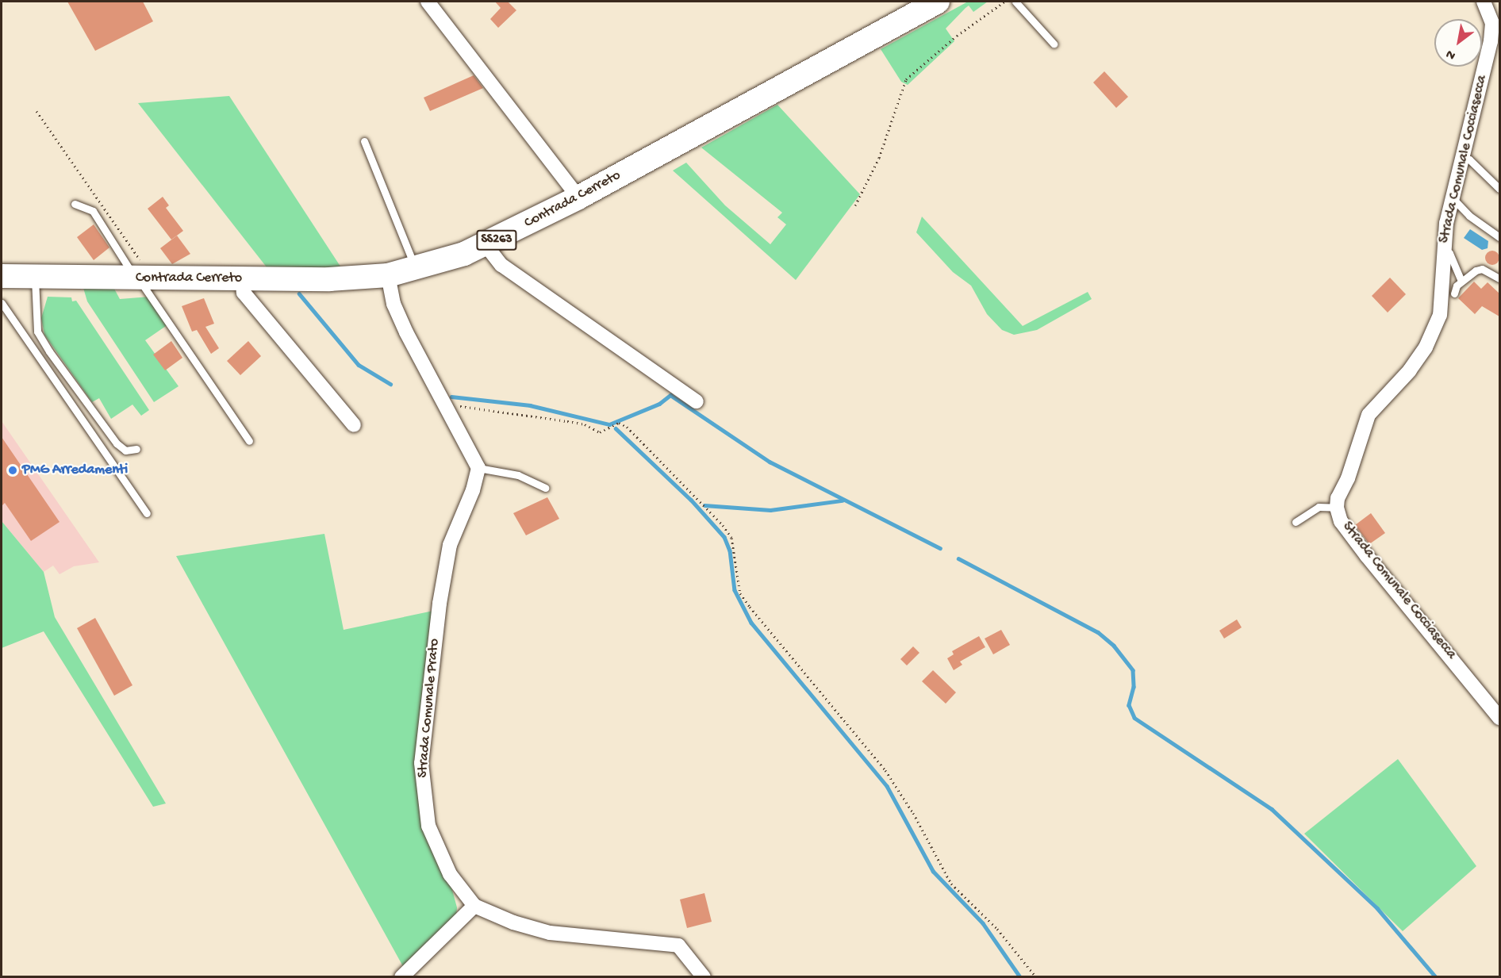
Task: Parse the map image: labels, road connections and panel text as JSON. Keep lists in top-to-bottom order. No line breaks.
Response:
{"streets":{"main road":["Contrada Cerreto","SS263"],"street":["Strada Comunale Cocciasecca","Strada Comunale Prato"]},"places":["PMG Arredamenti"],"north":"bottom left"}
